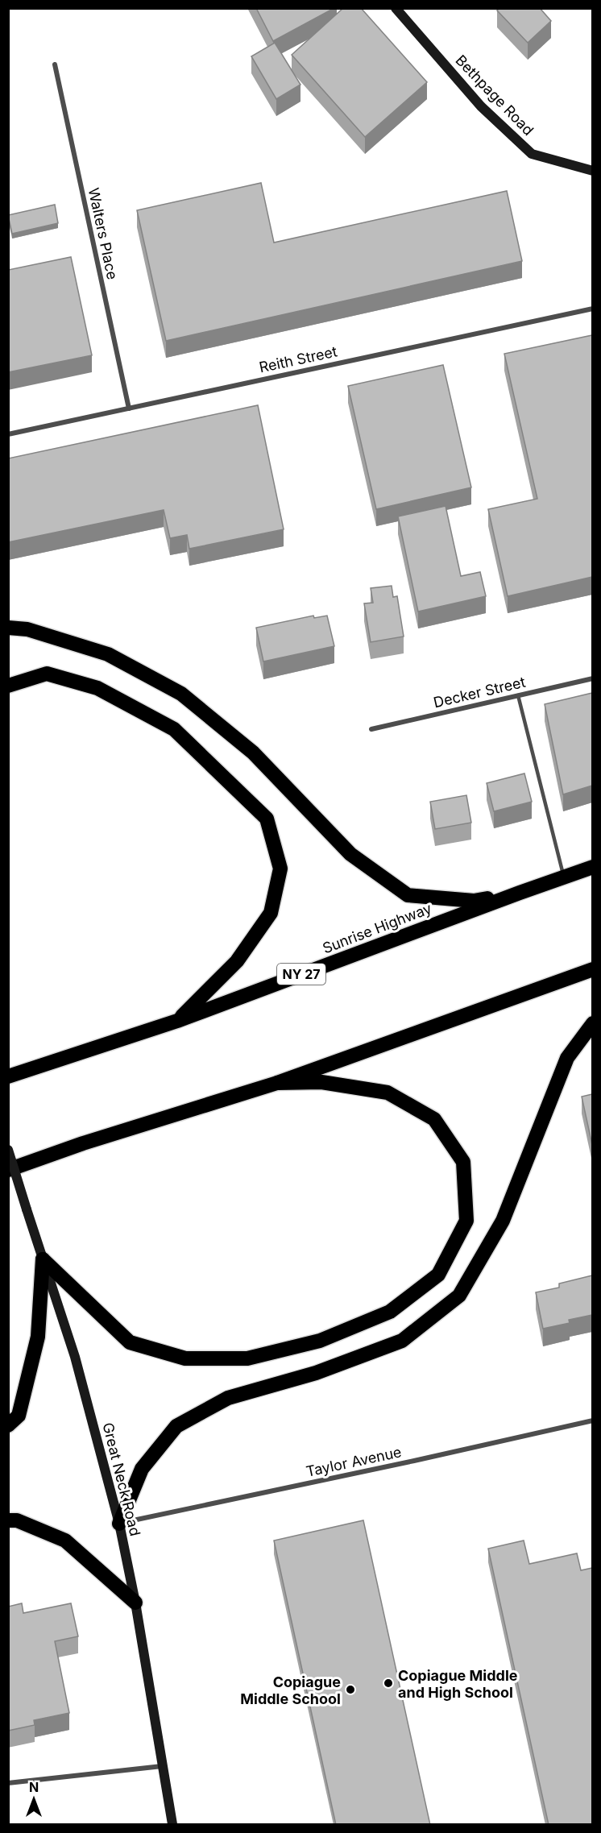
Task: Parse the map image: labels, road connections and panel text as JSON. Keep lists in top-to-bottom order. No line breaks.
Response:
{"streets":{"highway":["Sunrise Highway","NY 27"],"main road":["Bethpage Road","Great Neck Road"],"street":["Walters Place","Reith Street","Decker Street","Taylor Avenue"]},"crossings":[["Walters Place","Reith Street"],["Taylor Avenue","Great Neck Road"]],"places":["Copiague Middle and High School","Copiague Middle School"],"north":"top"}
